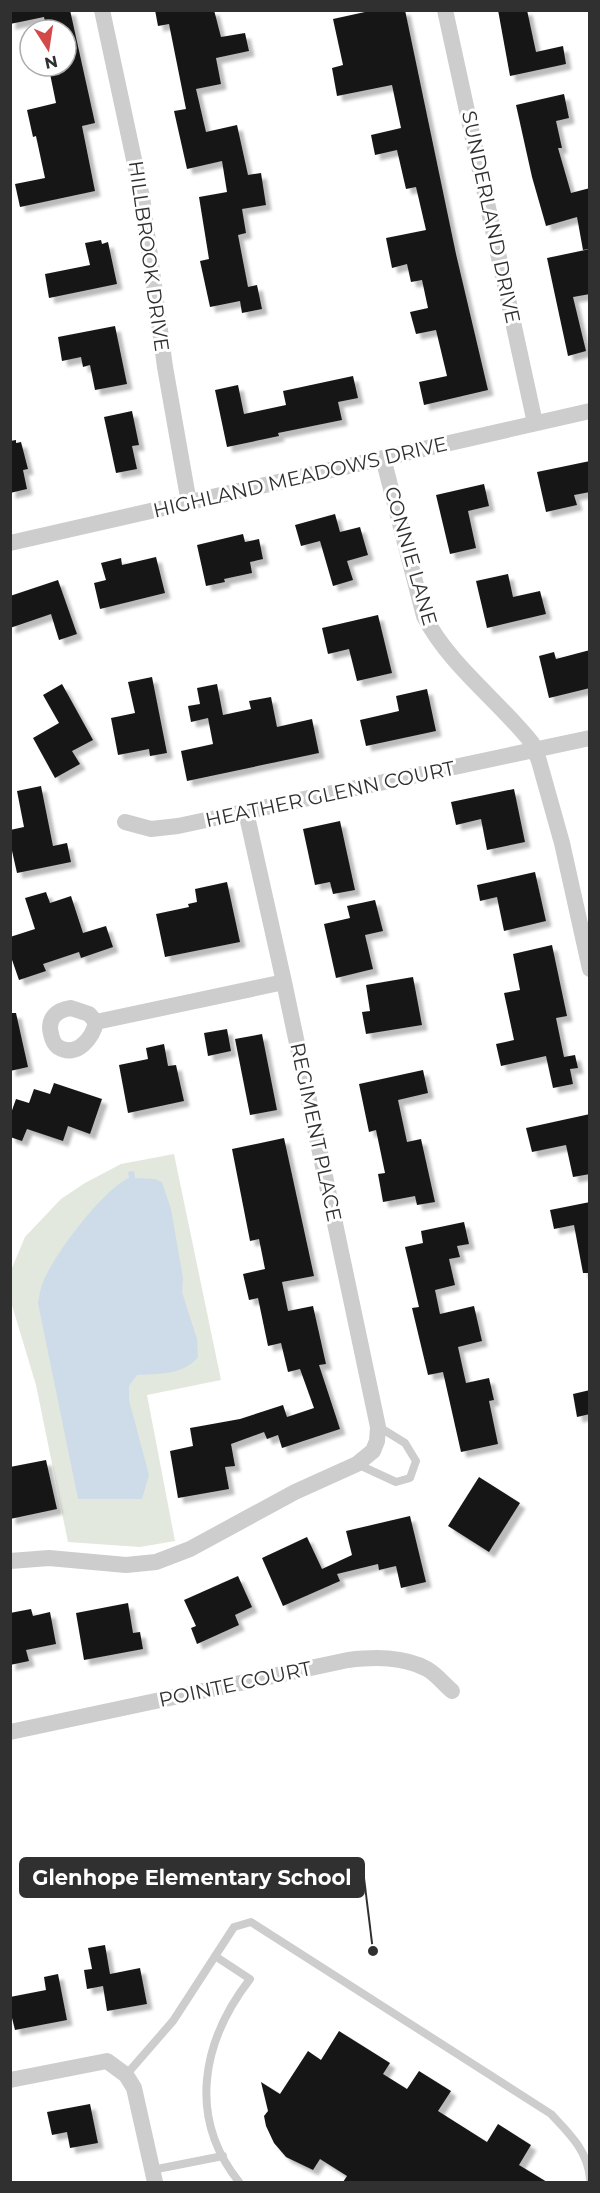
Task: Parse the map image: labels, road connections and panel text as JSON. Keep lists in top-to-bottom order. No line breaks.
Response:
{"streets":{"street":["SUNDERLAND DRIVE","HILLBROOK DRIVE","HIGHLAND MEADOWS DRIVE","CONNIE LANE","HEATHER GLENN COURT","REGIMENT PLACE","POINTE COURT"]},"crossings":[["SUNDERLAND DRIVE","HIGHLAND MEADOWS DRIVE"],["HILLBROOK DRIVE","HIGHLAND MEADOWS DRIVE"],["HIGHLAND MEADOWS DRIVE","CONNIE LANE"],["CONNIE LANE","HEATHER GLENN COURT"],["HEATHER GLENN COURT","REGIMENT PLACE"]],"places":["Glenhope Elementary School"],"north":"bottom"}
